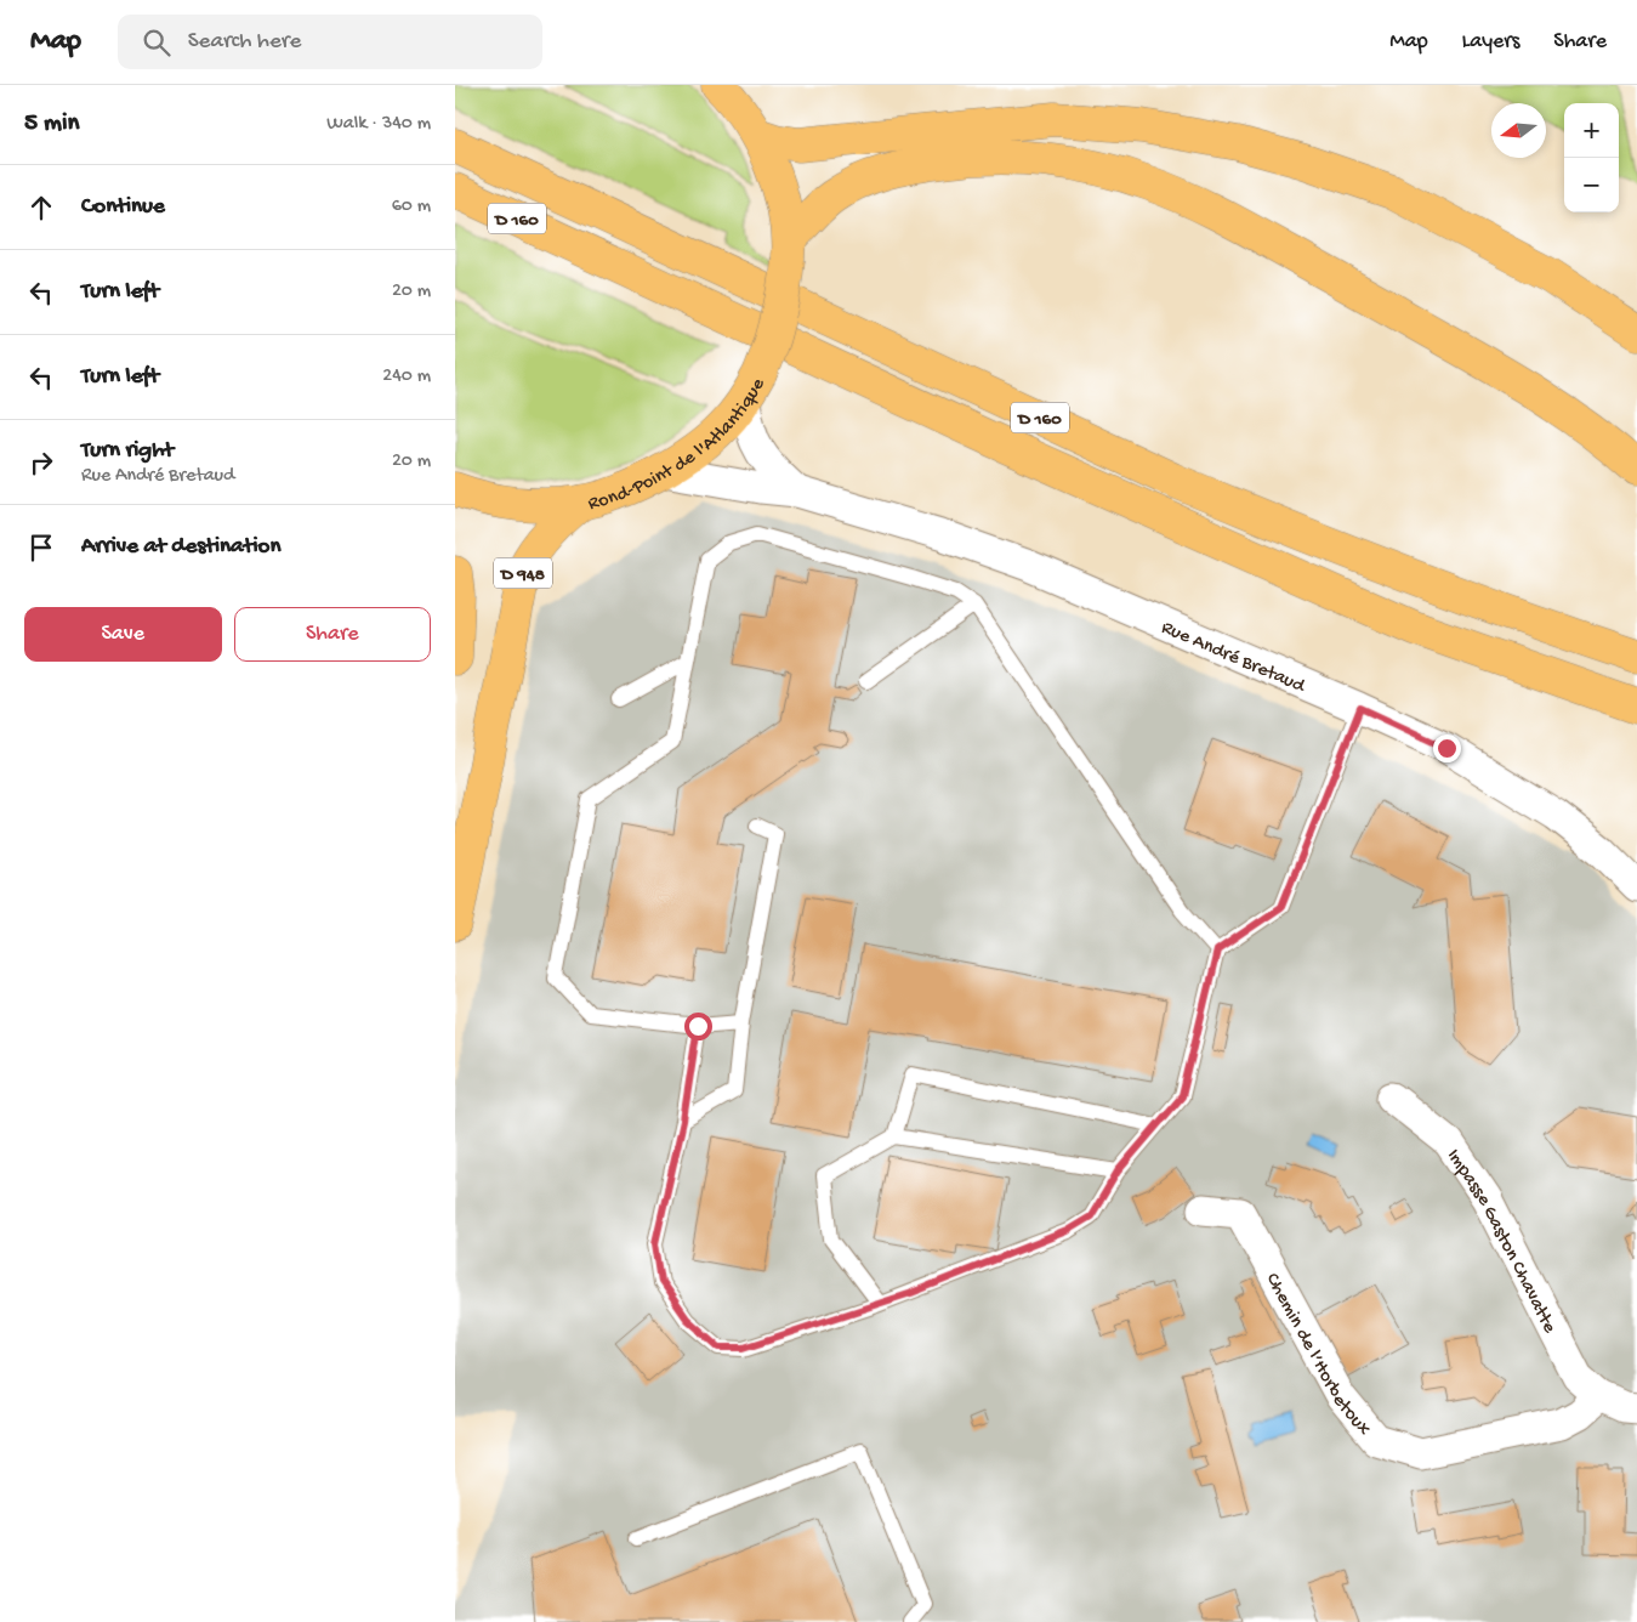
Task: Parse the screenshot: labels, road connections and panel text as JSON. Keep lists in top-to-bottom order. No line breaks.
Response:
{"streets":{"highway":["D 160","Rond-Point de l'Atlantique","D 948"],"street":["Rue André Bretaud","Impasse Gaston Chavatte","Chemin de l’Horbetoux"]},"crossings":[["Rond-Point de l'Atlantique","D 948"],["Rond-Point de l'Atlantique","Rue André Bretaud"],["Impasse Gaston Chavatte","Chemin de l’Horbetoux"]],"north":"left","page":{"header":"Map","search":"Search here","nav":["Map","Layers","Share"],"heading":["5 min","Walk · 340 m"],"map_buttons":["+","−"],"list":[["Continue","60 m"],["Turn left","20 m"],["Turn left","240 m"],["Turn right","Rue André Bretaud","20 m"],"Arrive at destination"],"buttons":["Save","Share"]}}
